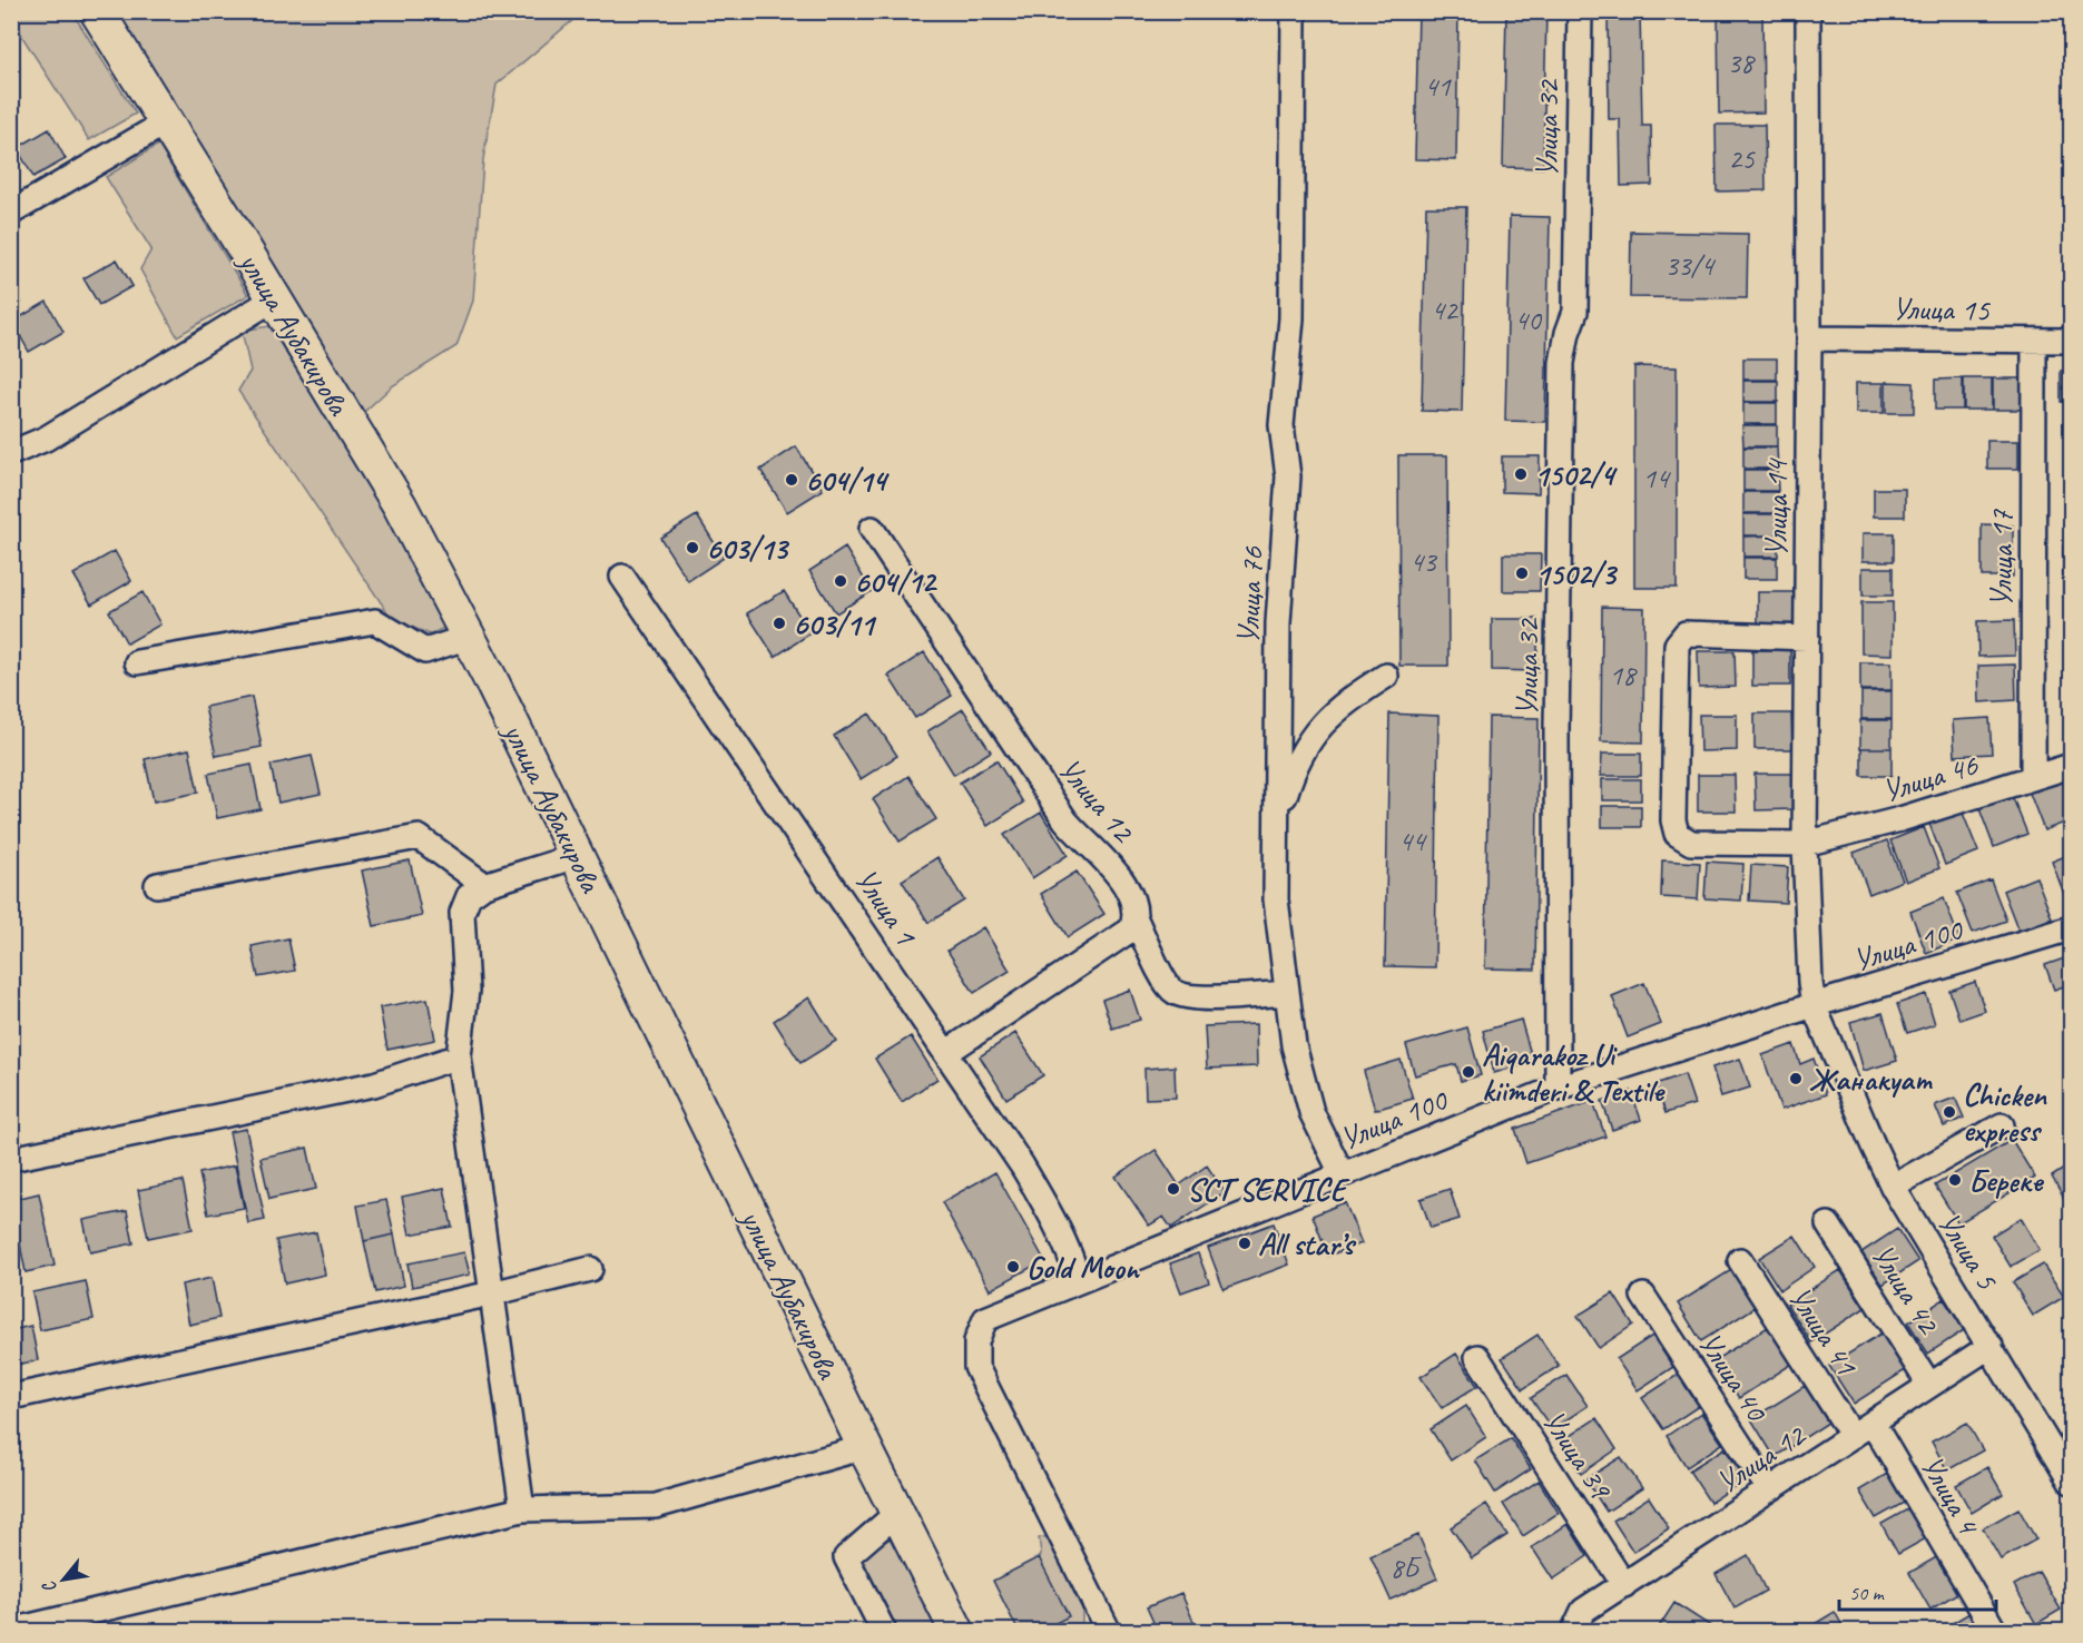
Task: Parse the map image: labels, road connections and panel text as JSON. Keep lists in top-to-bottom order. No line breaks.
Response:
{"streets":{"main road":["улица Аубакирова"],"street":["Улица 32","Улица 15","Улица 14","Улица 17","Улица 76","Улица 46","Улица 12","Улица 1","Улица 100","Улица 5","Улица 42","Улица 41","Улица 40","Улица 39","Улица 4"]},"crossings":[["Улица 32","Улица 100"],["Улица 15","Улица 14"],["Улица 15","Улица 17"],["Улица 14","Улица 46"],["Улица 14","Улица 100"],["Улица 14","Улица 5"],["Улица 17","Улица 46"],["Улица 76","Улица 12"],["Улица 76","Улица 100"],["Улица 12","Улица 5"],["Улица 12","Улица 42"],["Улица 12","Улица 41"],["Улица 12","Улица 40"],["Улица 12","Улица 39"],["Улица 12","Улица 4"],["Улица 1","Улица 100"],["Улица 100","Улица 5"]],"places":["1502/4","604/14","603/13","1502/3","604/12","603/11","Aiqarakoz Ui kiimderi & Textile","Жанакуат","Chicken express","Береке","SCT SERVICE","All star’s","Gold Moon"],"house_numbers":["38","41","25","33/4","42","40","14","43","18","44","8Б"],"scale_bar":"50 m","north":"bottom left"}
